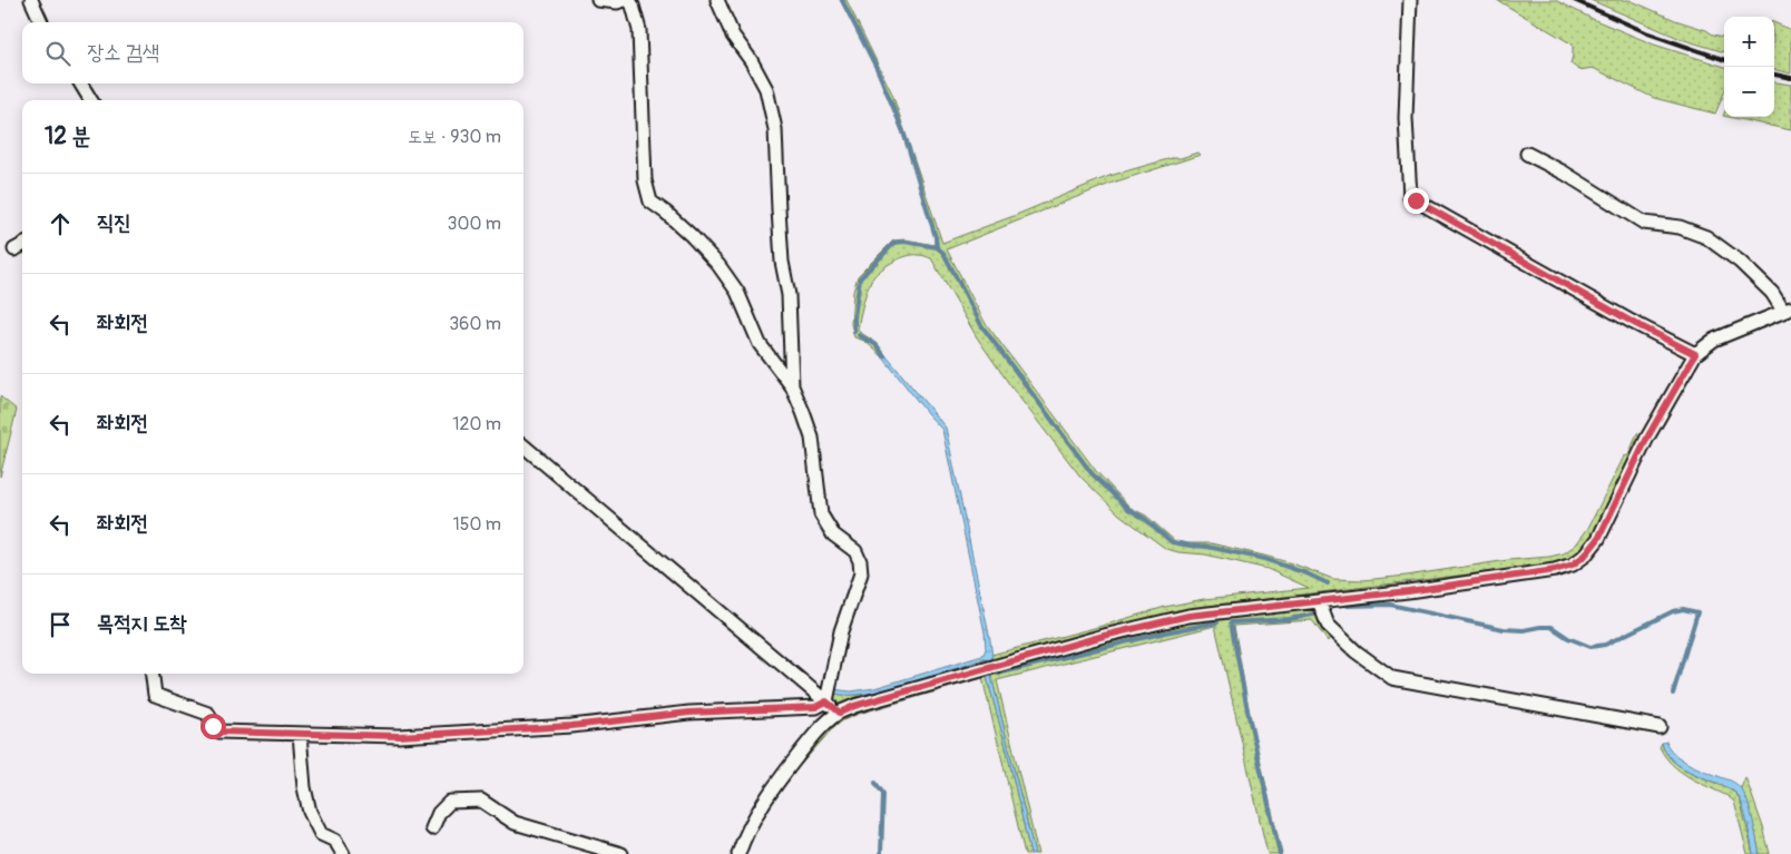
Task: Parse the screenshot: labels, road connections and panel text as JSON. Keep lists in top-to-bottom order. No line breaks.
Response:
{"page":{"map_buttons":["+","−"],"search":"장소 검색","heading":["12 분","도보 · 930 m"],"list":[["직진","300 m"],["좌회전","360 m"],["좌회전","120 m"],["좌회전","150 m"],"목적지 도착"]}}
